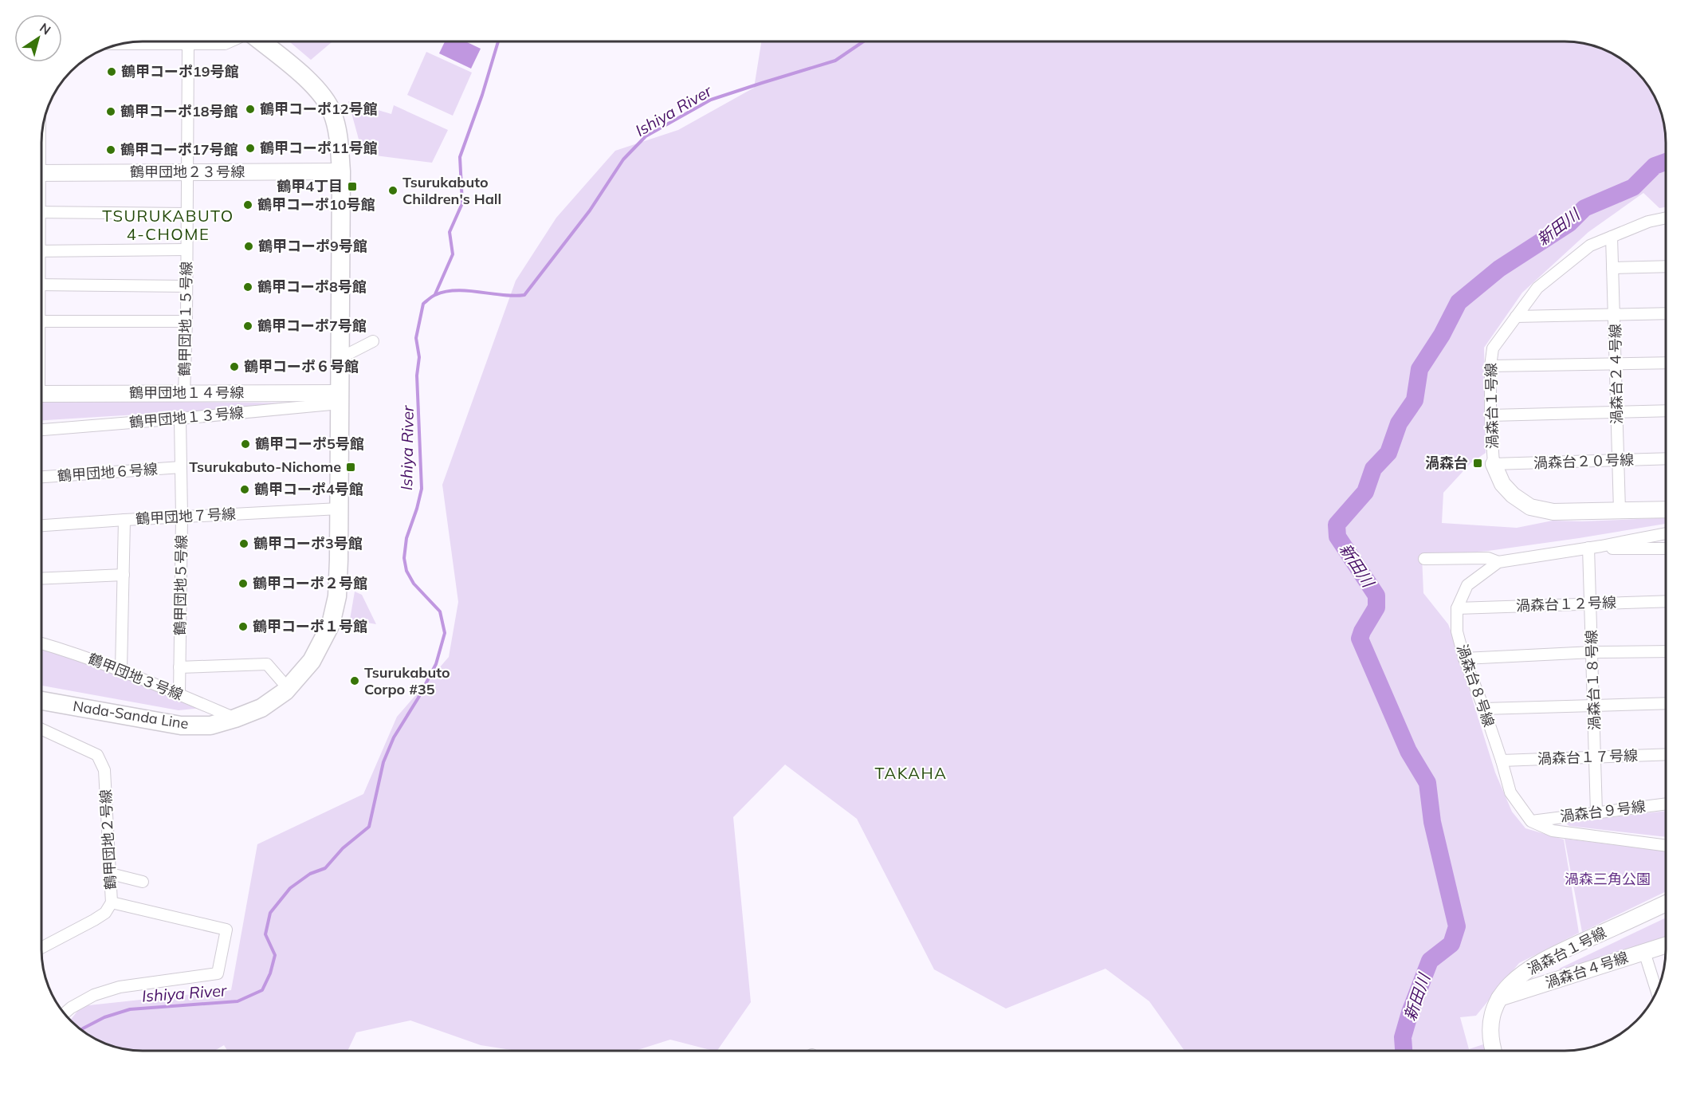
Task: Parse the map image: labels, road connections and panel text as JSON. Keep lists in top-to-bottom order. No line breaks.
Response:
{"streets":{"main road":["Nada-Sanda Line"],"street":["鶴甲団地２３号線","鶴甲団地１５号線","渦森台２４号線","鶴甲団地１４号線","渦森台１号線","鶴甲団地１３号線","渦森台２０号線","鶴甲団地６号線","鶴甲団地７号線","鶴甲団地５号線","渦森台１２号線","鶴甲団地３号線","渦森台１８号線","渦森台８号線","渦森台１７号線","渦森台９号線","鶴甲団地２号線","渦森台４号線"]},"crossings":[["鶴甲団地２３号線","鶴甲団地１５号線"],["鶴甲団地２３号線","Nada-Sanda Line"],["鶴甲団地１５号線","鶴甲団地１４号線"],["渦森台２４号線","渦森台１号線"],["渦森台２４号線","渦森台２０号線"],["鶴甲団地１４号線","鶴甲団地１３号線"],["鶴甲団地１４号線","Nada-Sanda Line"],["渦森台１号線","渦森台２０号線"],["渦森台１号線","渦森台４号線"],["鶴甲団地１３号線","鶴甲団地５号線"],["鶴甲団地１３号線","Nada-Sanda Line"],["鶴甲団地６号線","鶴甲団地５号線"],["鶴甲団地７号線","鶴甲団地５号線"],["鶴甲団地７号線","Nada-Sanda Line"],["鶴甲団地５号線","鶴甲団地３号線"],["渦森台１２号線","渦森台１８号線"],["渦森台１２号線","渦森台８号線"],["鶴甲団地３号線","Nada-Sanda Line"],["渦森台１８号線","渦森台８号線"],["渦森台１８号線","渦森台１７号線"],["渦森台１８号線","渦森台９号線"],["渦森台８号線","渦森台１７号線"],["渦森台８号線","渦森台９号線"]],"districts":["TSURUKABUTO 4-CHOME","TAKAHA"],"water":["Ishiya River","新田川"],"parks":["渦森三角公園"],"places":{"other":["鶴甲コーポ19号館","鶴甲コーポ12号館","鶴甲コーポ18号館","鶴甲コーポ11号館","鶴甲コーポ17号館","Tsurukabuto Children's Hall","鶴甲コーポ10号館","鶴甲コーポ9号館","鶴甲コーポ8号館","鶴甲コーポ7号館","鶴甲コーポ６号館","鶴甲コーポ5号館","鶴甲コーポ4号館","鶴甲コーポ3号館","鶴甲コーポ２号館","鶴甲コーポ１号館","Tsurukabuto Corpo #35"],"transit":["鶴甲4丁目","渦森台","Tsurukabuto-Nichome"]},"north":"top right"}
